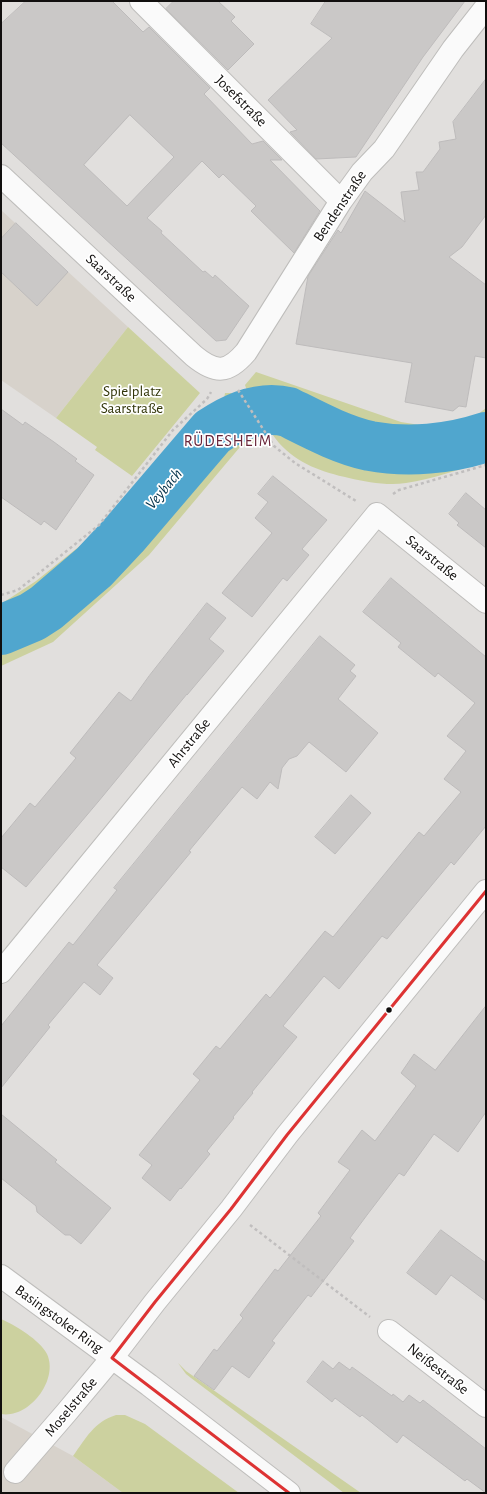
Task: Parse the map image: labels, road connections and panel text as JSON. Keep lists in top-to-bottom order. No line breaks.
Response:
{"streets":{"street":["Josefstraße","Bendenstraße","Saarstraße","Ahrstraße","Basingstoker Ring","Neißestraße","Moselstraße"]},"crossings":[["Josefstraße","Bendenstraße"],["Bendenstraße","Saarstraße"],["Saarstraße","Ahrstraße"],["Basingstoker Ring","Moselstraße"]],"districts":["RÜDESHEIM"],"water":["Veybach"],"parks":["Spielplatz Saarstraße"]}
